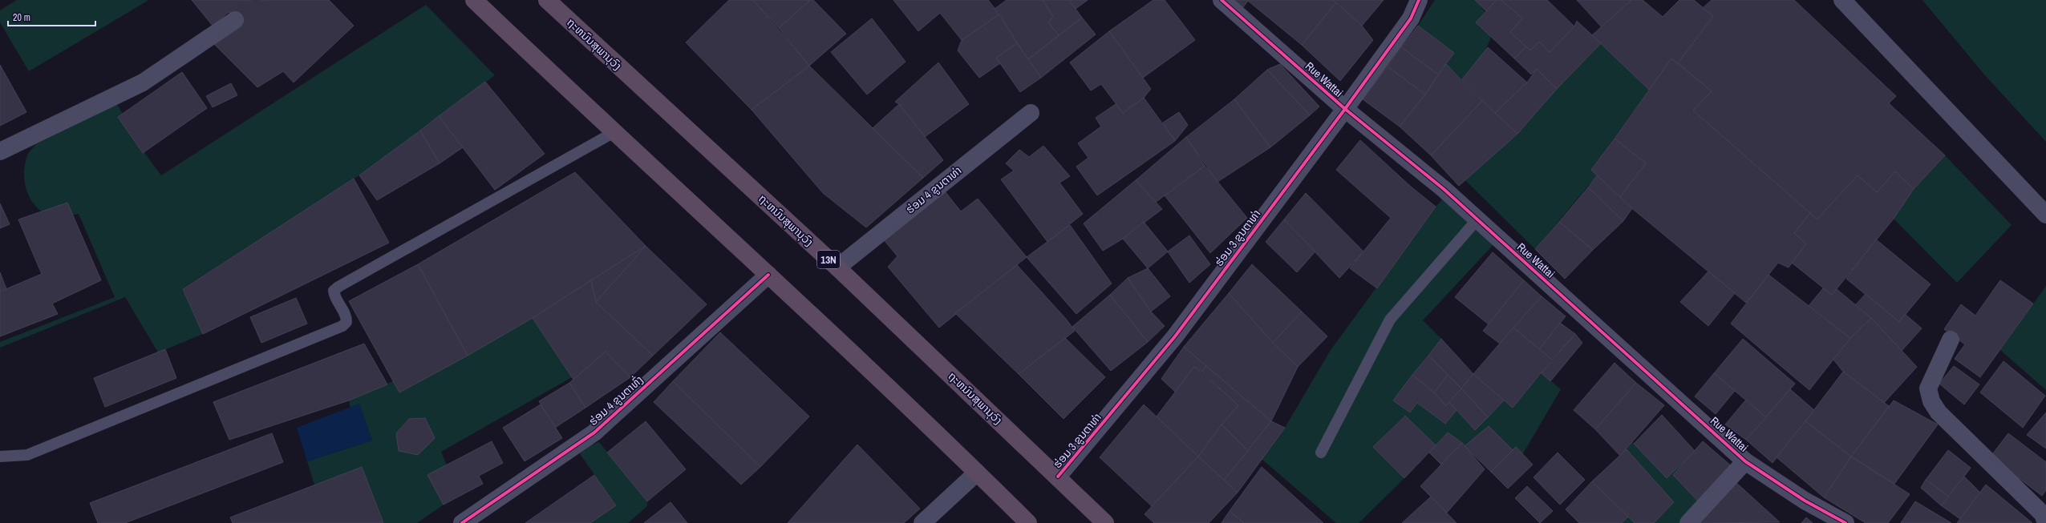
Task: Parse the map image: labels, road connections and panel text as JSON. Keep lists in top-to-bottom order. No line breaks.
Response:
{"streets":{"highway":["ຖະຫນົນສຸພານຸວົງ","13N"],"street":["Rue Wattai","ຮ່ອມ 4 ຂູນຕາທ່າ","ຮ່ອມ 3 ຂູນຕາທ່າ","ຮ່ອມ 4 ຂູນຕາທົ່ງ"]},"crossings":[["ຖະຫນົນສຸພານຸວົງ","ຮ່ອມ 4 ຂູນຕາທ່າ"],["ຖະຫນົນສຸພານຸວົງ","ຮ່ອມ 3 ຂູນຕາທ່າ"],["Rue Wattai","ຮ່ອມ 3 ຂູນຕາທ່າ"]],"scale_bar":"20 m"}
